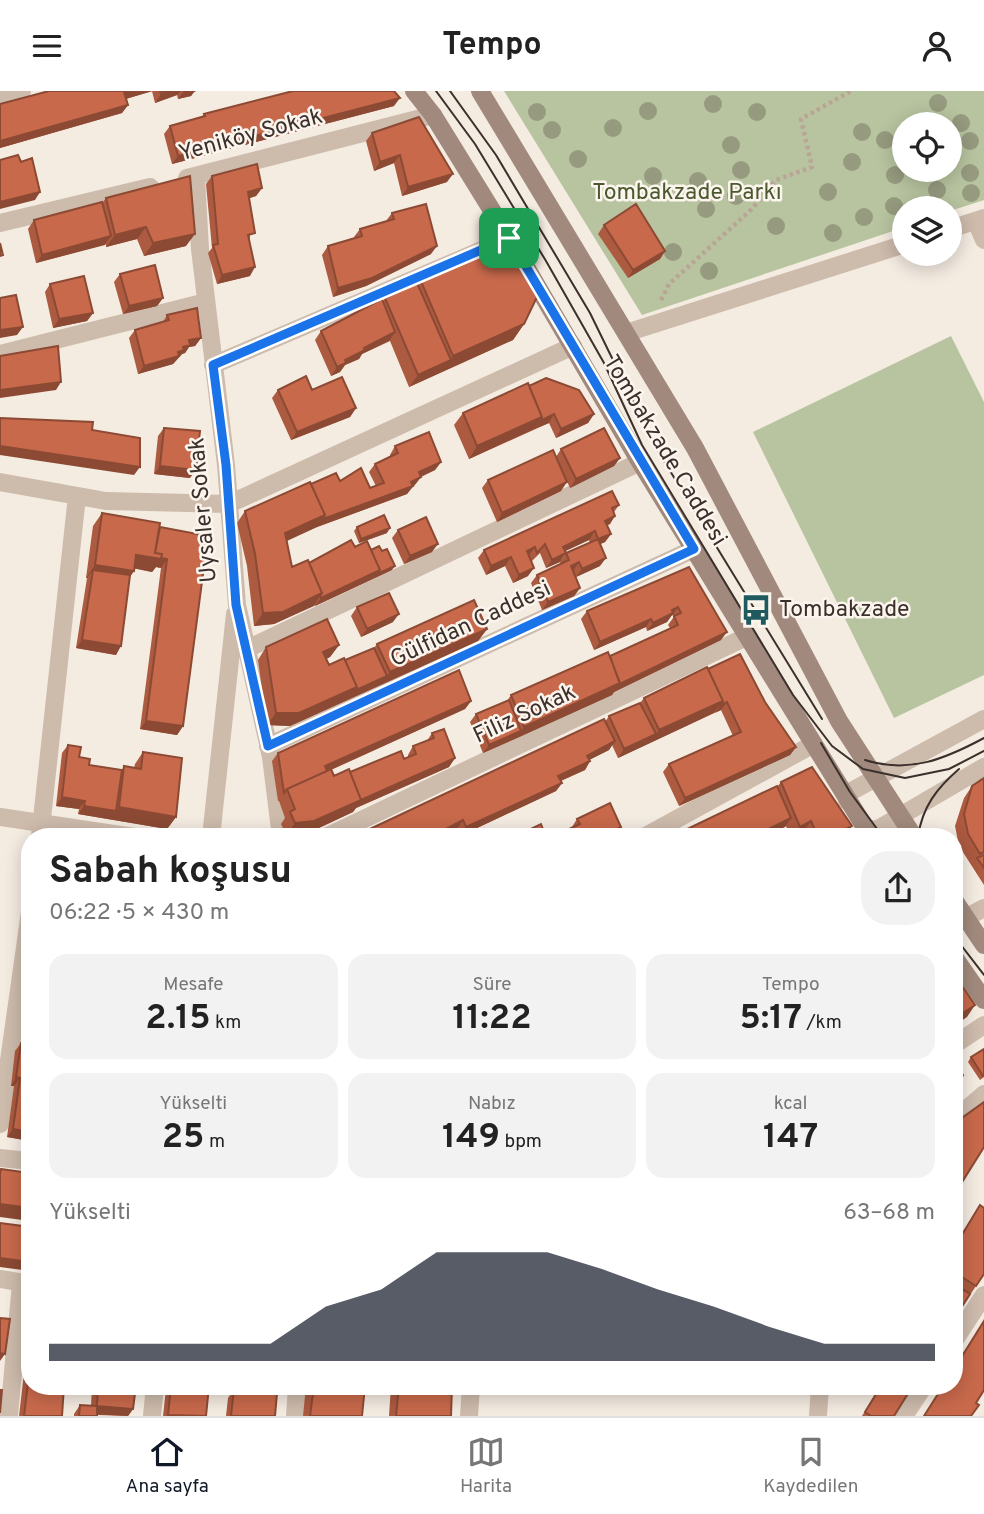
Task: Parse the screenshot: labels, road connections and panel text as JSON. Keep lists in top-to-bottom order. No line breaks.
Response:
{"streets":{"main road":["Tombakzade Caddesi"],"street":["Yeniköy Sokak","Uysaler Sokak","Gülfidan Caddesi","Filiz Sokak"]},"crossings":[["Yeniköy Sokak","Tombakzade Caddesi"],["Yeniköy Sokak","Uysaler Sokak"],["Tombakzade Caddesi","Gülfidan Caddesi"],["Tombakzade Caddesi","Filiz Sokak"],["Uysaler Sokak","Gülfidan Caddesi"]],"parks":["Tombakzade Parkı"],"places":{"bus stop":["Tombakzade"]},"page":{"header":"Tempo","heading":["Sabah koşusu","06:22 · 5 × 430 m"],"stats":[["Mesafe","2.15 km"],["Süre","11:22"],["Tempo","5:17 /km"],["Yükselti","25 m"],["Nabız","149 bpm"],["kcal","147"]],"chart":["Yükselti","63–68 m"],"tabs":["Ana sayfa","Harita","Kaydedilen"]}}
